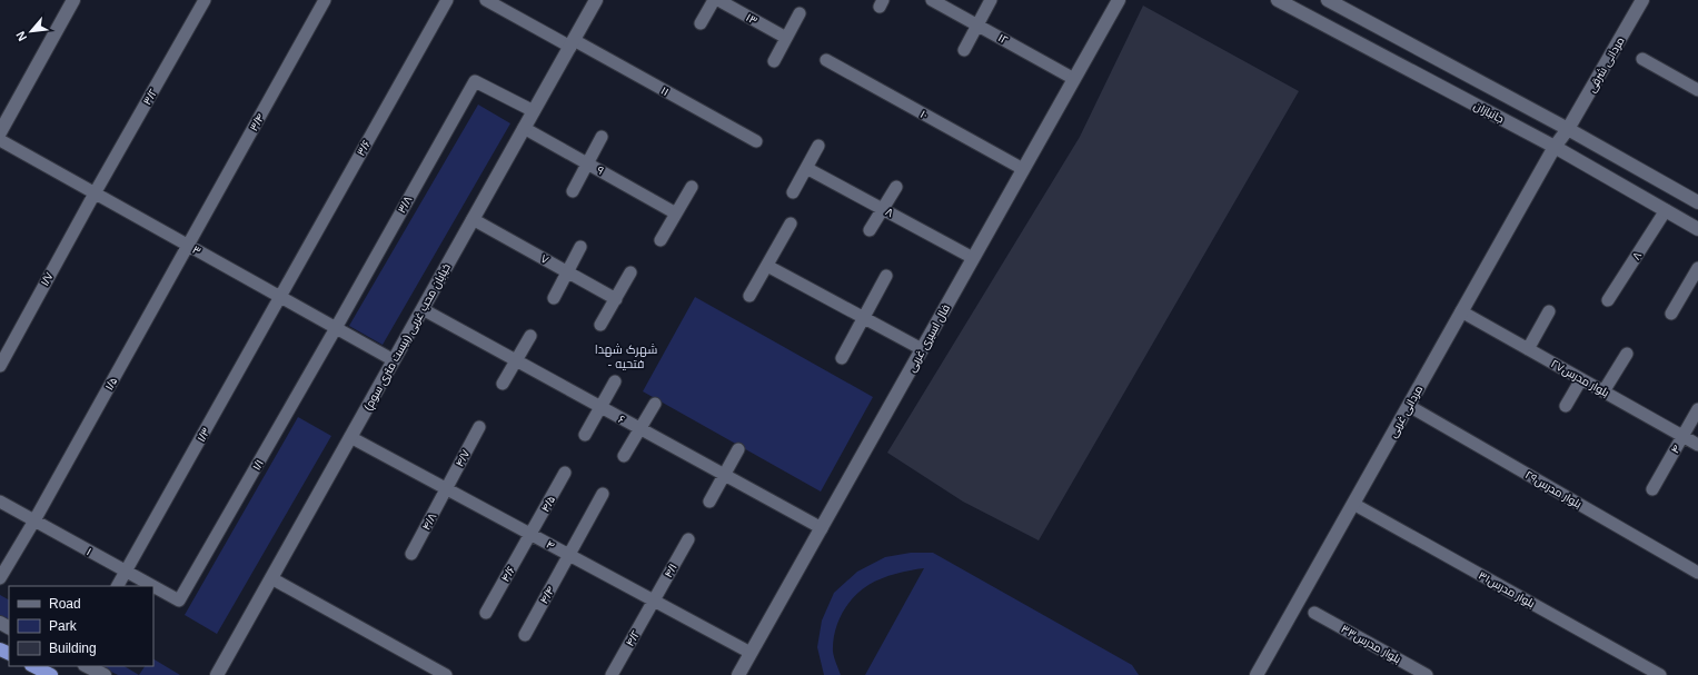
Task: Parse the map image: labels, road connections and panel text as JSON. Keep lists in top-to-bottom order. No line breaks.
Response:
{"streets":{"street":["۱۳","۱۲","مردانی شرقی","۱۱","۳/۲","جانبازان","۱۰","۳/۴","۳/۶","۹","۳/۸","۸","۳","۷","۱/۷","خیابان محب غربی (بیست متری سوم)","فال اسیری غربی","بلوار مدرس۲۷","۱/۵","مردانی غربی","۶","۱/۳","۴","۴/۷","۱/۱","۲۹بلوار مدرس","۴/۵","۴/۸","۱","۴/۱","۴/۶","بلوار مدرس۳۱","۴/۴","۴/۲","بلوار مدرس۳۳"]},"crossings":[["۱۲","فال اسیری غربی"],["مردانی شرقی","جانبازان"],["مردانی شرقی","مردانی غربی"],["۱۱","خیابان محب غربی (بیست متری سوم)"],["۳/۲","۳"],["۳/۲","۱/۷"],["جانبازان","۸"],["جانبازان","مردانی غربی"],["۱۰","فال اسیری غربی"],["۳/۴","۳"],["۳/۴","۱/۵"],["۳/۶","۳"],["۳/۶","۱/۳"],["۹","خیابان محب غربی (بیست متری سوم)"],["۳/۸","۳"],["۳/۸","خیابان محب غربی (بیست متری سوم)"],["۳/۸","۱/۱"],["۸","فال اسیری غربی"],["۳","۱/۷"],["۳","خیابان محب غربی (بیست متری سوم)"],["۳","۱/۵"],["۳","۱/۳"],["۳","۱/۱"],["۷","خیابان محب غربی (بیست متری سوم)"],["خیابان محب غربی (بیست متری سوم)","۶"],["خیابان محب غربی (بیست متری سوم)","۴"],["فال اسیری غربی","۶"],["فال اسیری غربی","۴"],["بلوار مدرس۲۷","مردانی غربی"],["بلوار مدرس۲۷","۴"],["۱/۵","۱"],["مردانی غربی","۲۹بلوار مدرس"],["مردانی غربی","بلوار مدرس۳۱"],["۱/۳","۱"],["۴","۴/۷"],["۴","۴/۵"],["۴","۴/۸"],["۴","۴/۱"],["۴","۴/۶"],["۴","۴/۴"],["۴","۴/۲"],["۴/۷","۴/۸"],["۱/۱","۱"],["۴/۵","۴/۶"],["۴/۱","۴/۲"]],"districts":["شهرک شهدا - فتحیه"],"legend":["Road","Park","Building"],"north":"bottom left"}
